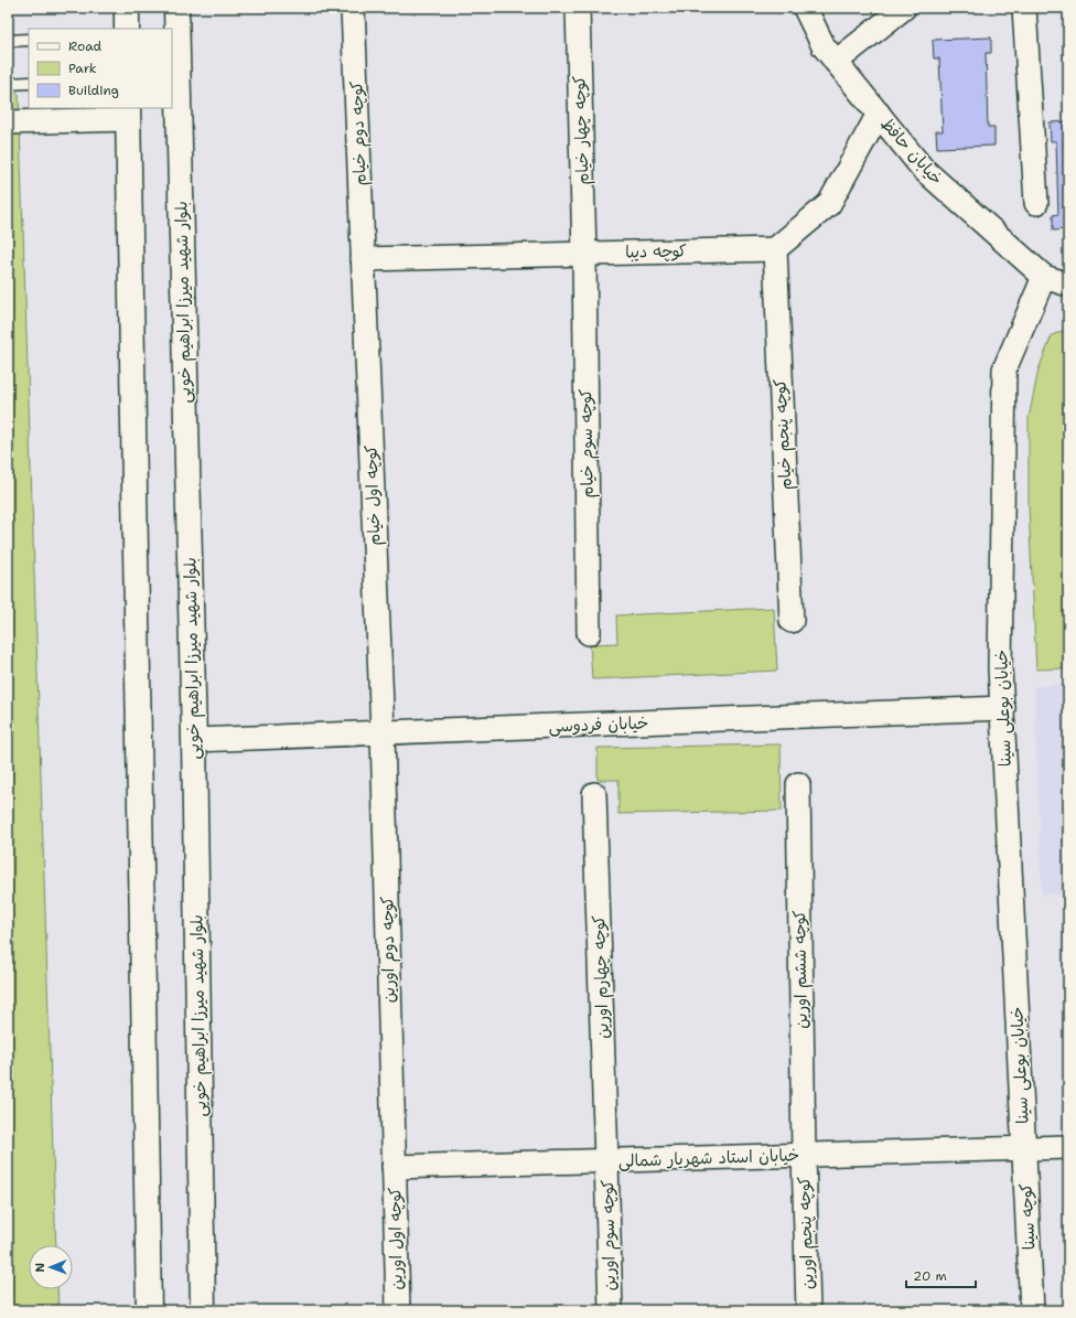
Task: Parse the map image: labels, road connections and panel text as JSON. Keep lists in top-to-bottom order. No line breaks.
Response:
{"streets":{"main road":["بلوار شهید میرزا ابراهیم خویی"],"street":["کوچه چهار خیام","کوچه دوم خیام","خیابان حافظ","کوچه دیبا","کوچه پنجم خیام","کوچه سوم خیام","کوچه اول خیام","خیابان بوعلی سینا","خیابان فردوسی","کوچه دوم اورین","کوچه ششم اورین","کوچه چهارم اورین","خیابان استاد شهریار شمالی","کوچه سینا","کوچه پنجم اورین","کوچه سوم اورین","کوچه اول اورین"]},"crossings":[["کوچه چهار خیام","کوچه دیبا"],["کوچه چهار خیام","کوچه سوم خیام"],["کوچه دوم خیام","کوچه دیبا"],["کوچه دوم خیام","کوچه اول خیام"],["خیابان حافظ","خیابان بوعلی سینا"],["کوچه دیبا","کوچه پنجم خیام"],["کوچه دیبا","کوچه سوم خیام"],["کوچه دیبا","کوچه اول خیام"],["بلوار شهید میرزا ابراهیم خویی","خیابان فردوسی"],["کوچه اول خیام","خیابان فردوسی"],["کوچه اول خیام","کوچه دوم اورین"],["خیابان بوعلی سینا","خیابان فردوسی"],["خیابان بوعلی سینا","خیابان استاد شهریار شمالی"],["خیابان بوعلی سینا","کوچه سینا"],["خیابان فردوسی","کوچه دوم اورین"],["کوچه دوم اورین","خیابان استاد شهریار شمالی"],["کوچه دوم اورین","کوچه اول اورین"],["کوچه ششم اورین","خیابان استاد شهریار شمالی"],["کوچه ششم اورین","کوچه پنجم اورین"],["کوچه چهارم اورین","خیابان استاد شهریار شمالی"],["کوچه چهارم اورین","کوچه سوم اورین"],["خیابان استاد شهریار شمالی","کوچه سینا"],["خیابان استاد شهریار شمالی","کوچه پنجم اورین"],["خیابان استاد شهریار شمالی","کوچه سوم اورین"],["خیابان استاد شهریار شمالی","کوچه اول اورین"]],"legend":["Road","Park","Building"],"scale_bar":"20 m","north":"left"}
